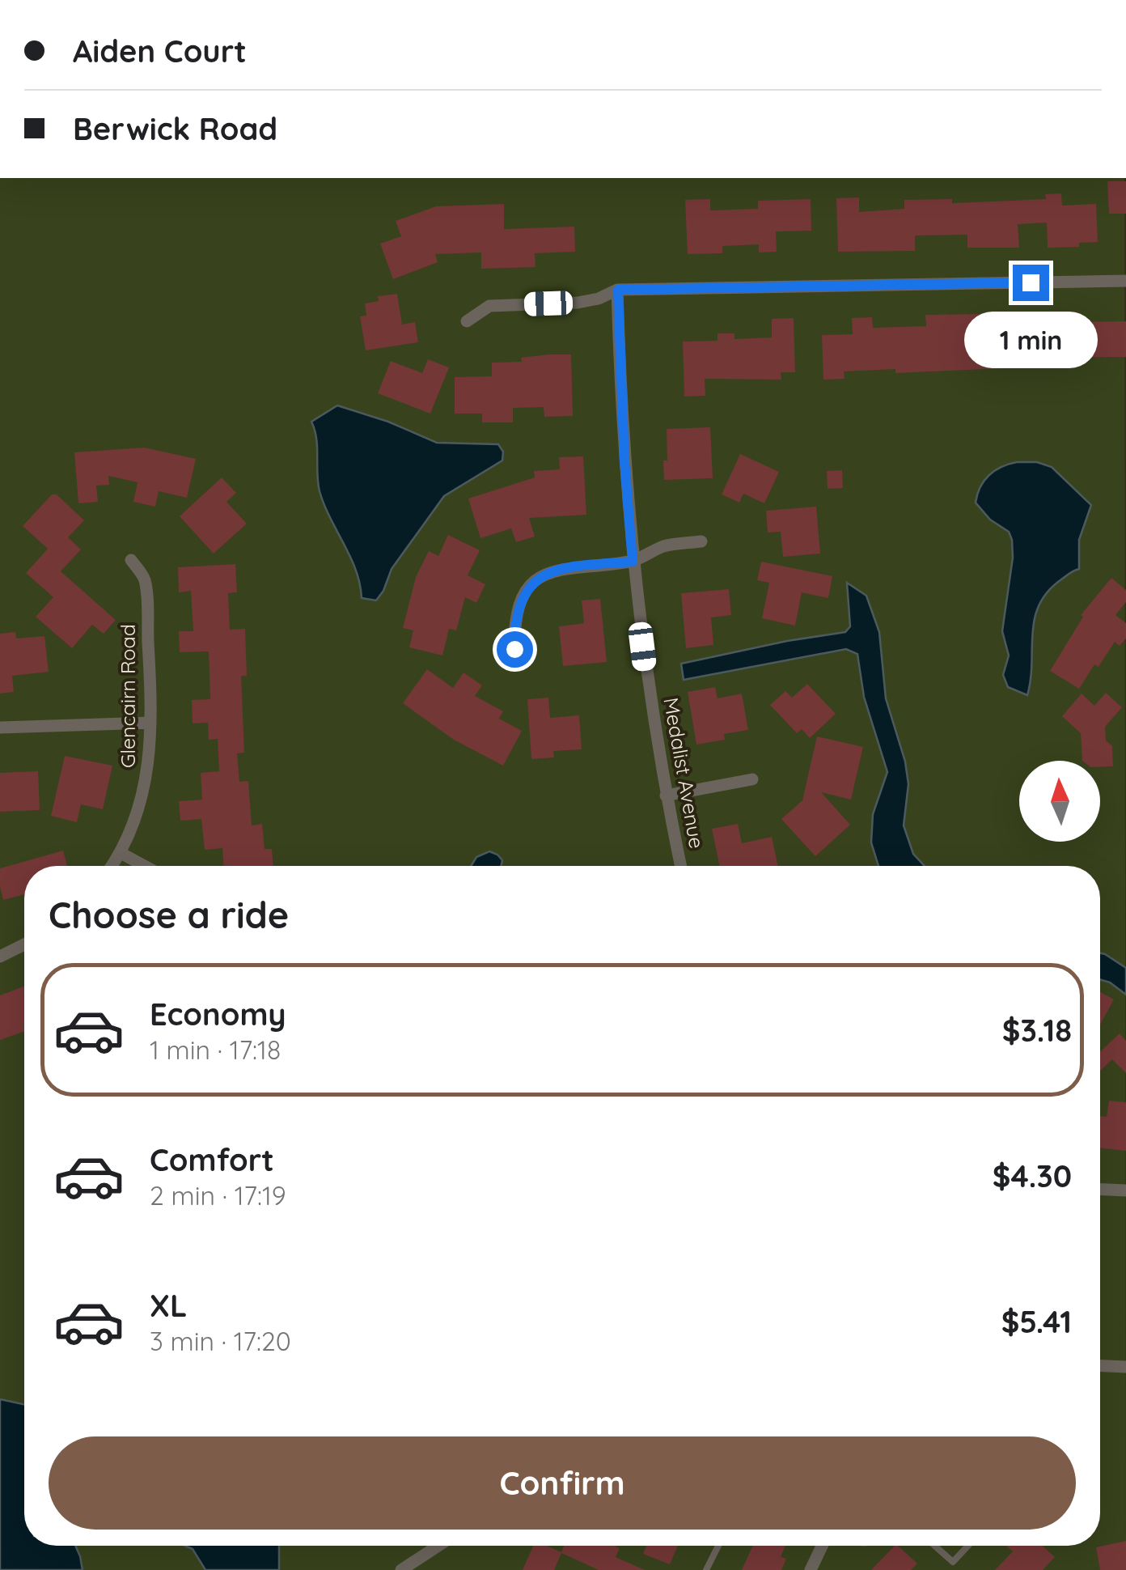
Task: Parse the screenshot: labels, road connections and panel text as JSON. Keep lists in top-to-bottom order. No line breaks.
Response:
{"streets":{"street":["Glencairn Road","Medalist Avenue"]},"north":"top","page":{"banner":["Aiden Court","Berwick Road"],"bubble":"1 min","heading":"Choose a ride","list":[{"name":"Economy","note":"1 min · 17:18","value":"$3.18"},{"name":"Comfort","note":"2 min · 17:19","value":"$4.30"},{"name":"XL","note":"3 min · 17:20","value":"$5.41"}],"buttons":"Confirm"}}
